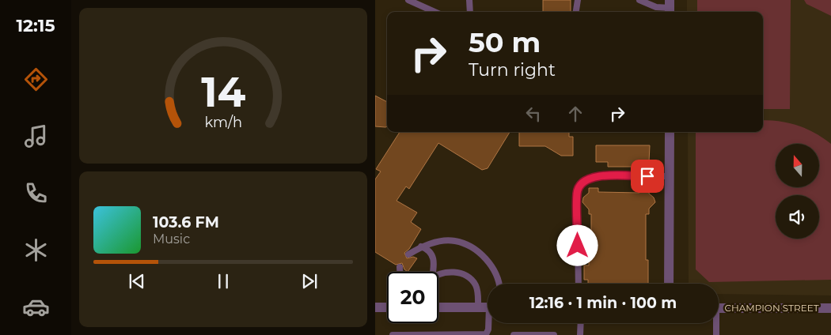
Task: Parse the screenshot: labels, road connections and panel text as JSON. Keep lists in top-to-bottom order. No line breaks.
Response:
{"streets":{"street":["CHAMPION STREET"]},"north":"top","page":{"tabs":"12:15","turn":["50 m","Turn right"],"song":["103.6 FM","Music"],"limit":"20","trip":"12:16 · 1 min · 100 m","gauge":["14","km/h"]}}
